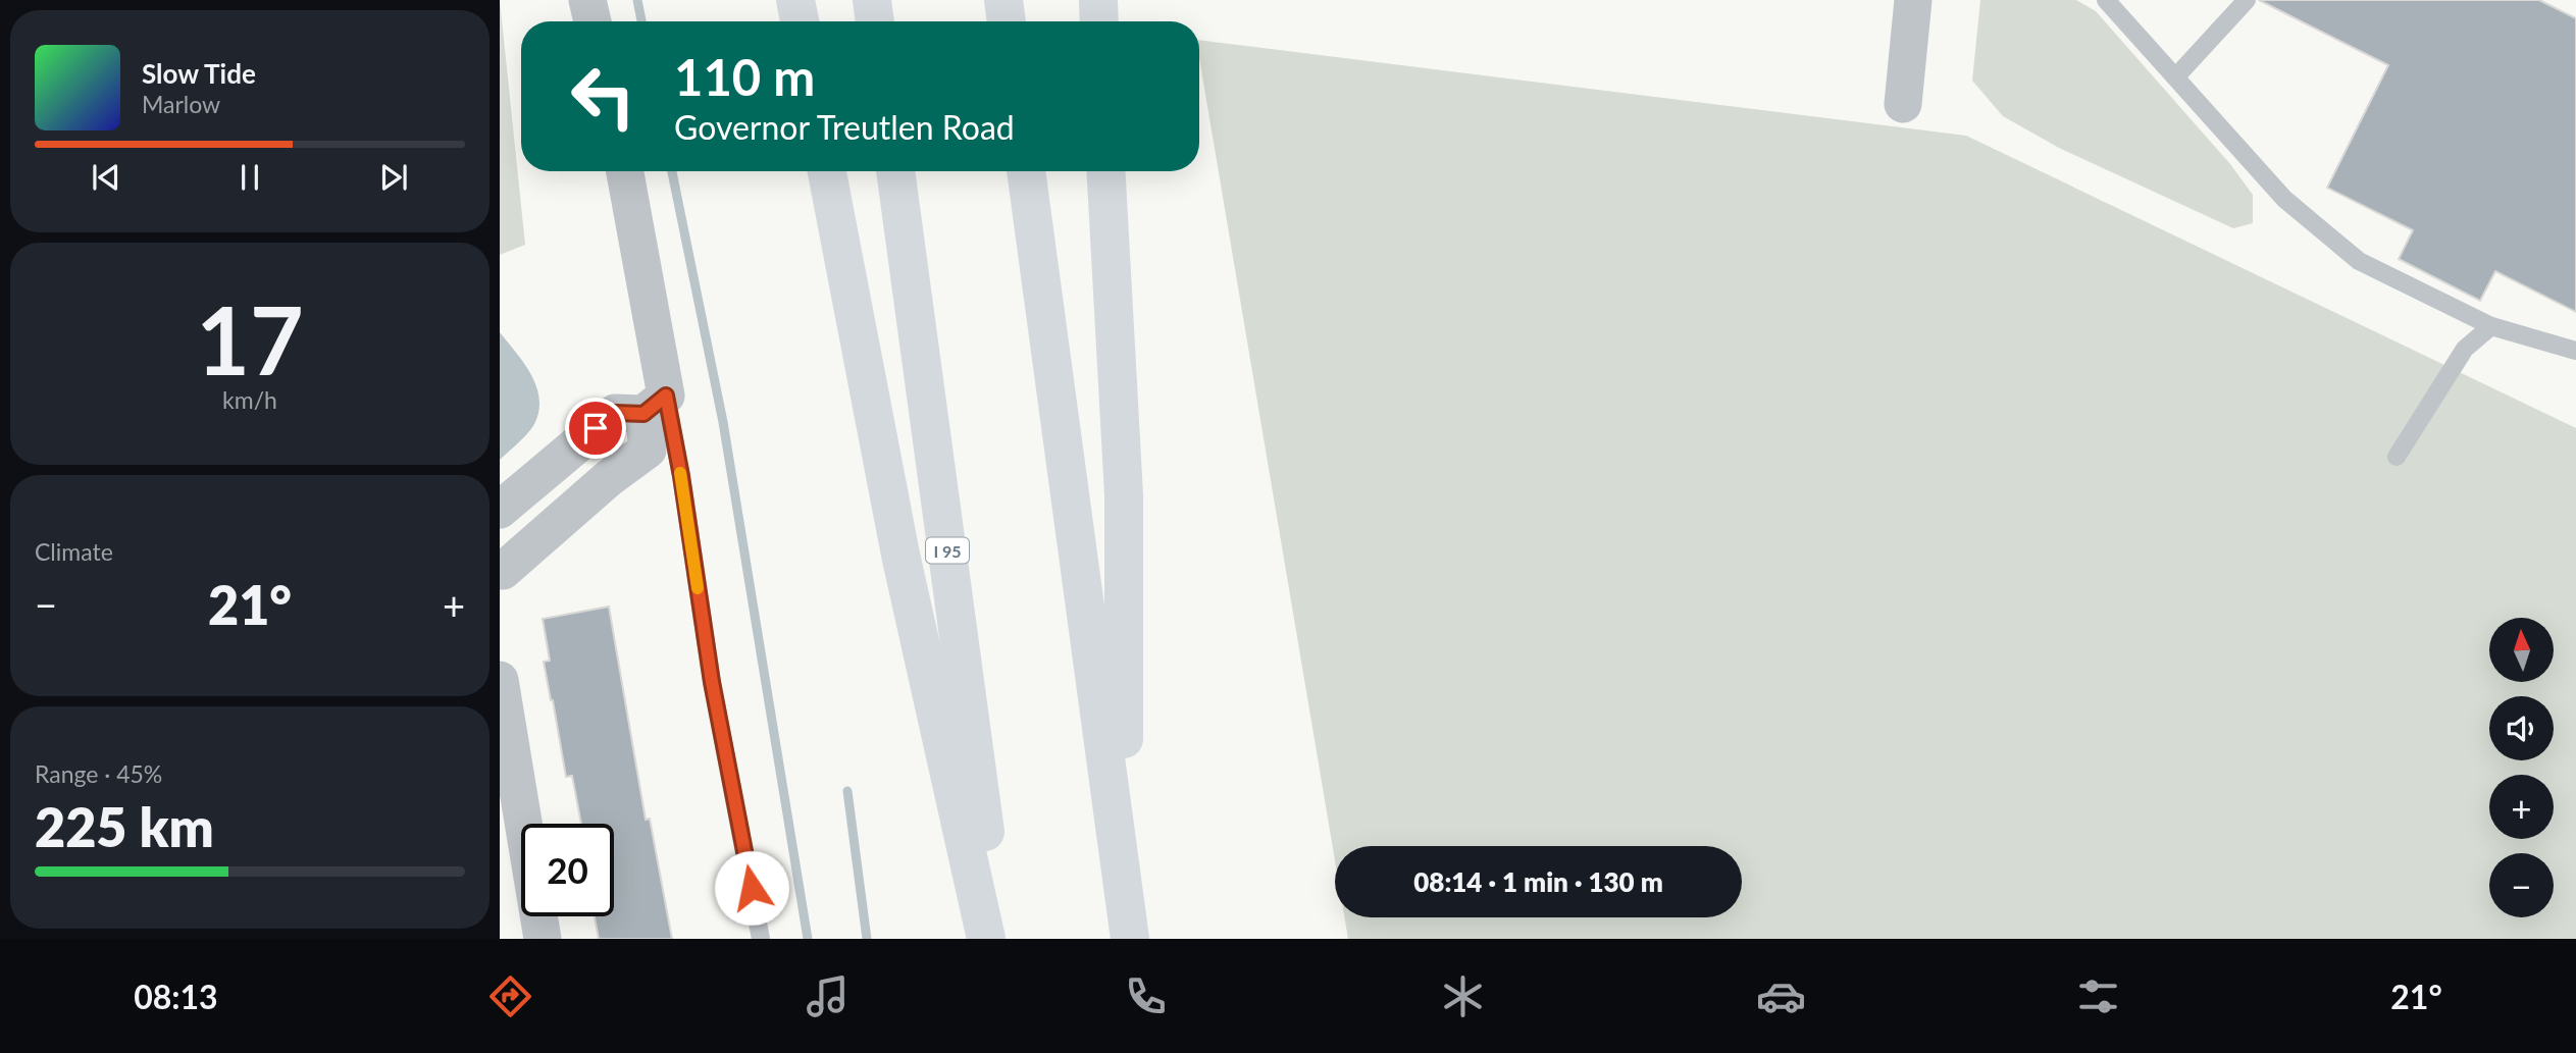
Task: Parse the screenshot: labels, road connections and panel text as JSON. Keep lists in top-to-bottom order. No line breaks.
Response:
{"streets":{"highway":["I 95"]},"north":"top","page":{"turn":["110 m","Governor Treutlen Road"],"song":["Slow Tide","Marlow"],"tile":[["17","km/h"],"Climate",["Range · 45%","225 km"]],"heat":["−","21°","+"],"map_buttons":["+","−"],"limit":"20","trip":"08:14 · 1 min · 130 m","tabs":["08:13","21°"]}}
